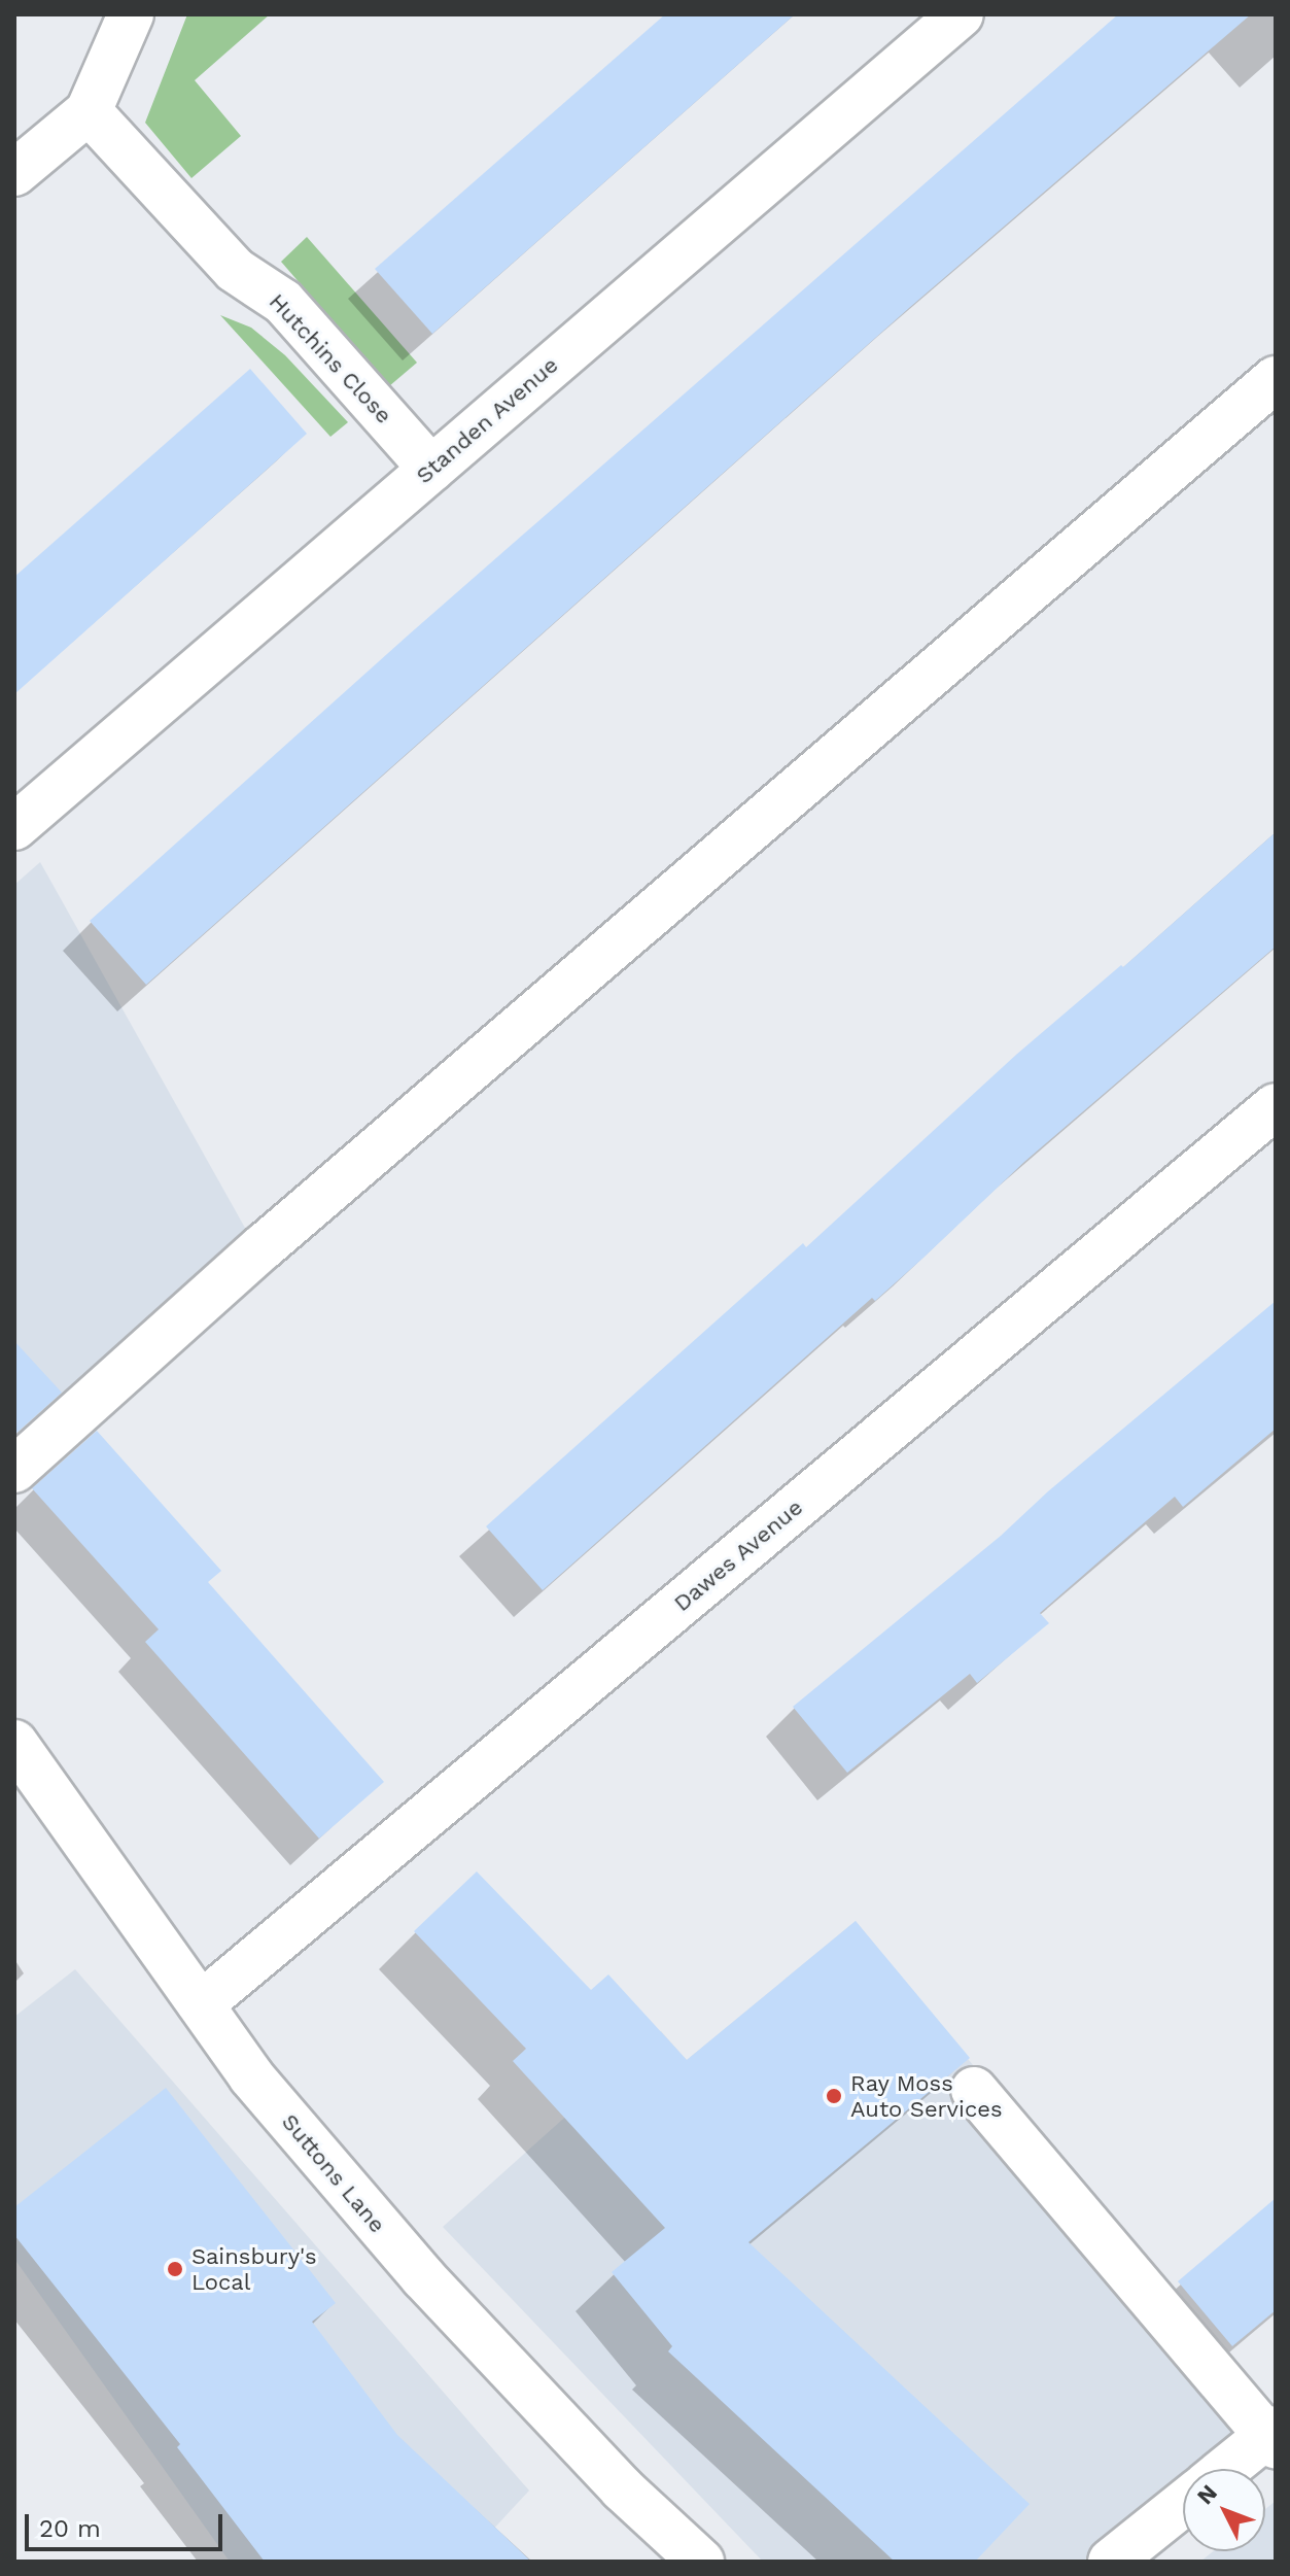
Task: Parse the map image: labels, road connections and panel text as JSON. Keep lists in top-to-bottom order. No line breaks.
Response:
{"streets":{"street":["Hutchins Close","Standen Avenue","Dawes Avenue","Suttons Lane"]},"crossings":[["Hutchins Close","Standen Avenue"],["Dawes Avenue","Suttons Lane"]],"places":["Ray Moss Auto Services","Sainsbury's Local"],"scale_bar":"20 m","north":"top left"}
